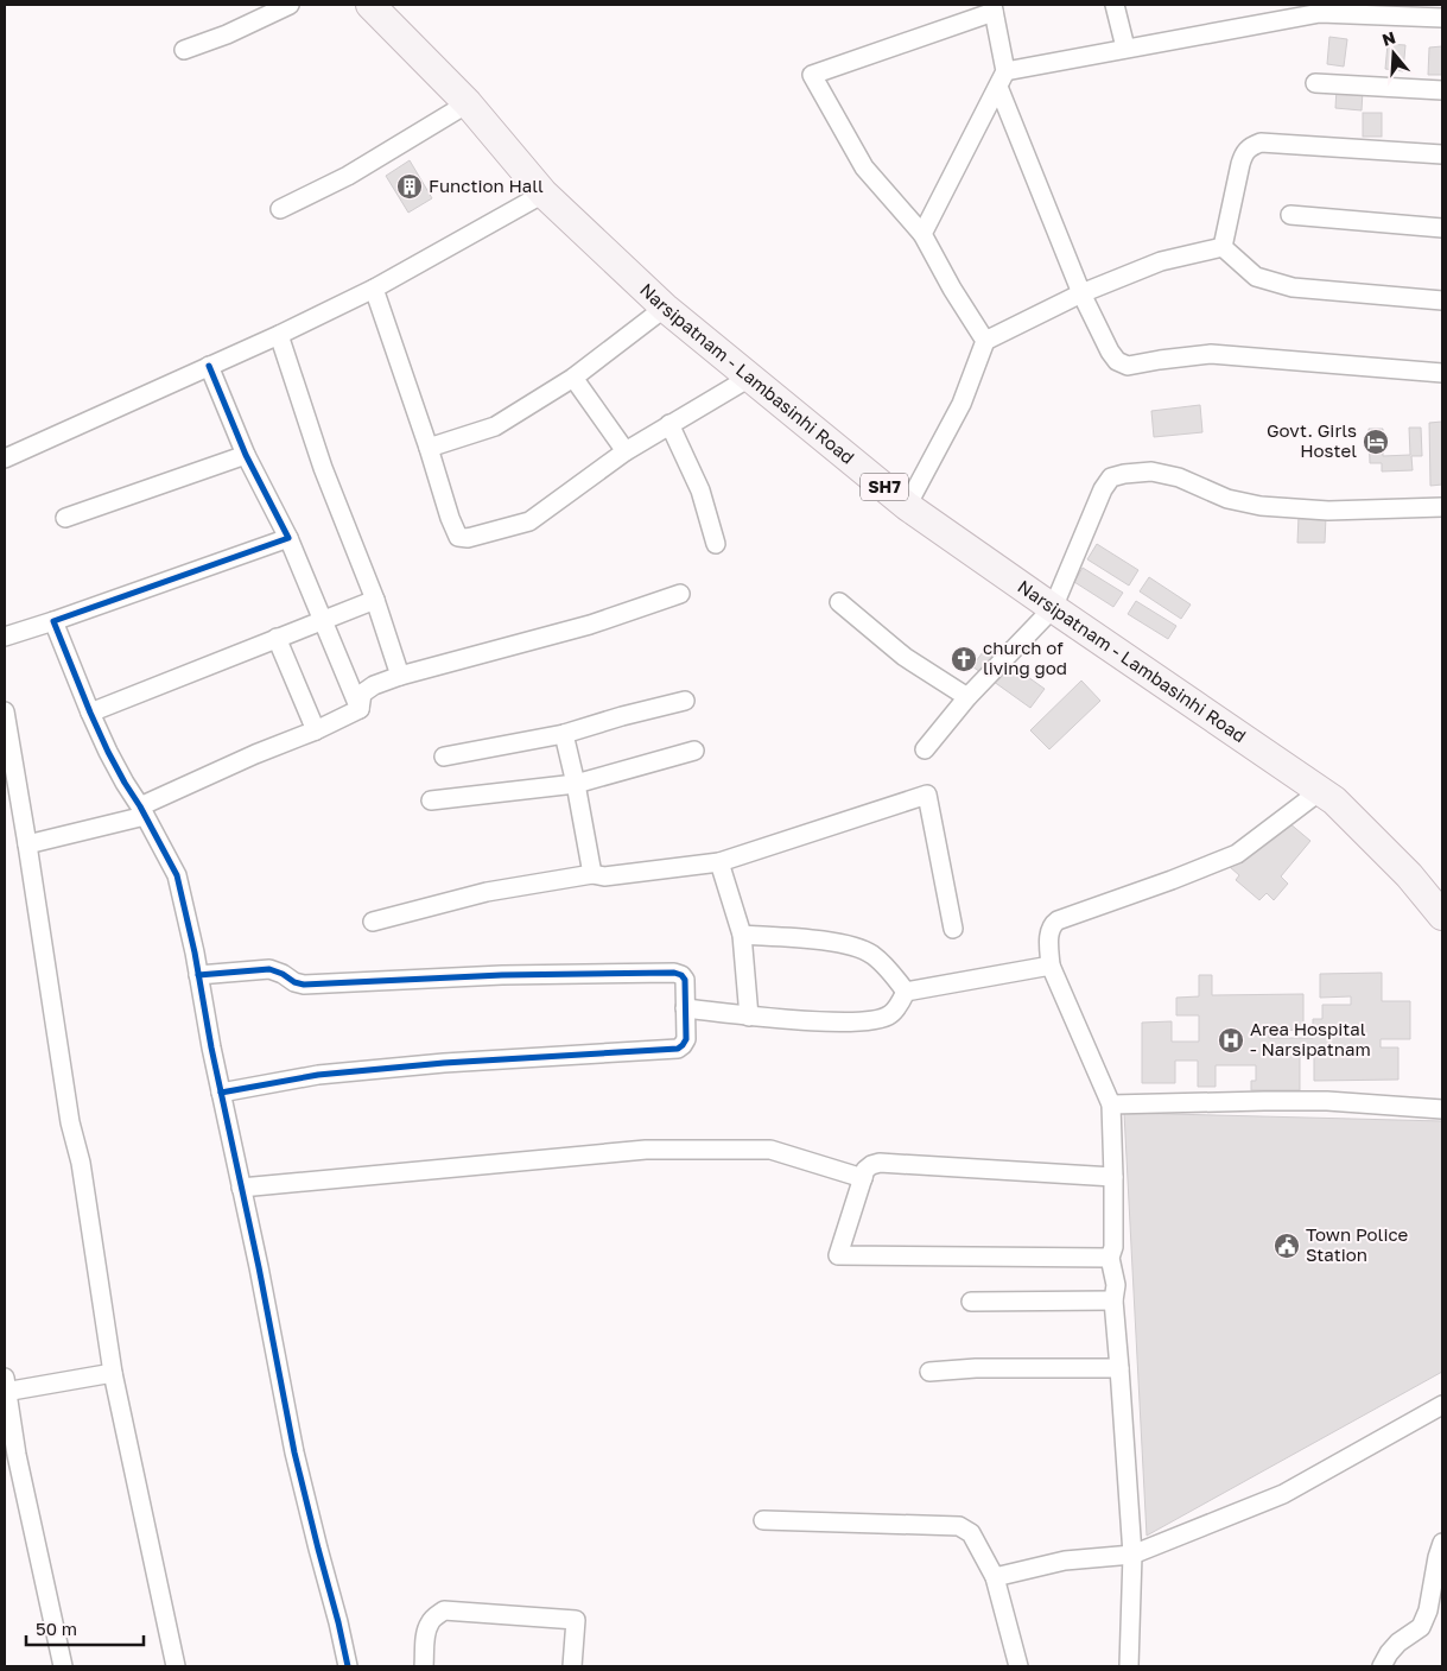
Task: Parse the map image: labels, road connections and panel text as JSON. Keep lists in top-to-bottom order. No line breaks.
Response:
{"streets":{"main road":["Narsipatnam - Lambasinhi Road","SH7"]},"places":{"building":["Function Hall"],"hotel":["Govt. Girls Hostel"],"church":["church of living god"],"hospital":["Area Hospital - Narsipatnam"],"public building":["Town Police Station"]},"scale_bar":"50 m","north":"top"}
